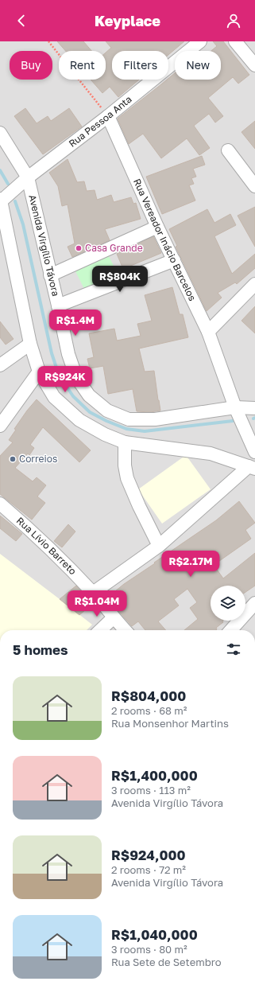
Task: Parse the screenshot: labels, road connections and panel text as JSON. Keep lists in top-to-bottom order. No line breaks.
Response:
{"streets":{"street":["Rua Pessoa Anta","Rua Vereador Inácio Barcelos","Avenida Virgílio Távora","Rua Lívio Barreto"]},"crossings":[["Rua Pessoa Anta","Rua Vereador Inácio Barcelos"],["Rua Pessoa Anta","Avenida Virgílio Távora"],["Rua Vereador Inácio Barcelos","Avenida Virgílio Távora"]],"places":["Casa Grande","Correios"],"page":{"header":"Keyplace","chip":["Buy","Rent","Filters","New"],"price":["R$804K","R$1.4M","R$924K","R$2.17M","R$1.04M"],"heading":"5 homes","list":[{"name":"R$804,000","note":"2 rooms · 68 m² · Rua Monsenhor Martins"},{"name":"R$1,400,000","note":"3 rooms · 113 m² · Avenida Virgílio Távora"},{"name":"R$924,000","note":"2 rooms · 72 m² · Avenida Virgílio Távora"},{"name":"R$1,040,000","note":"3 rooms · 80 m² · Rua Sete de Setembro"}]}}
